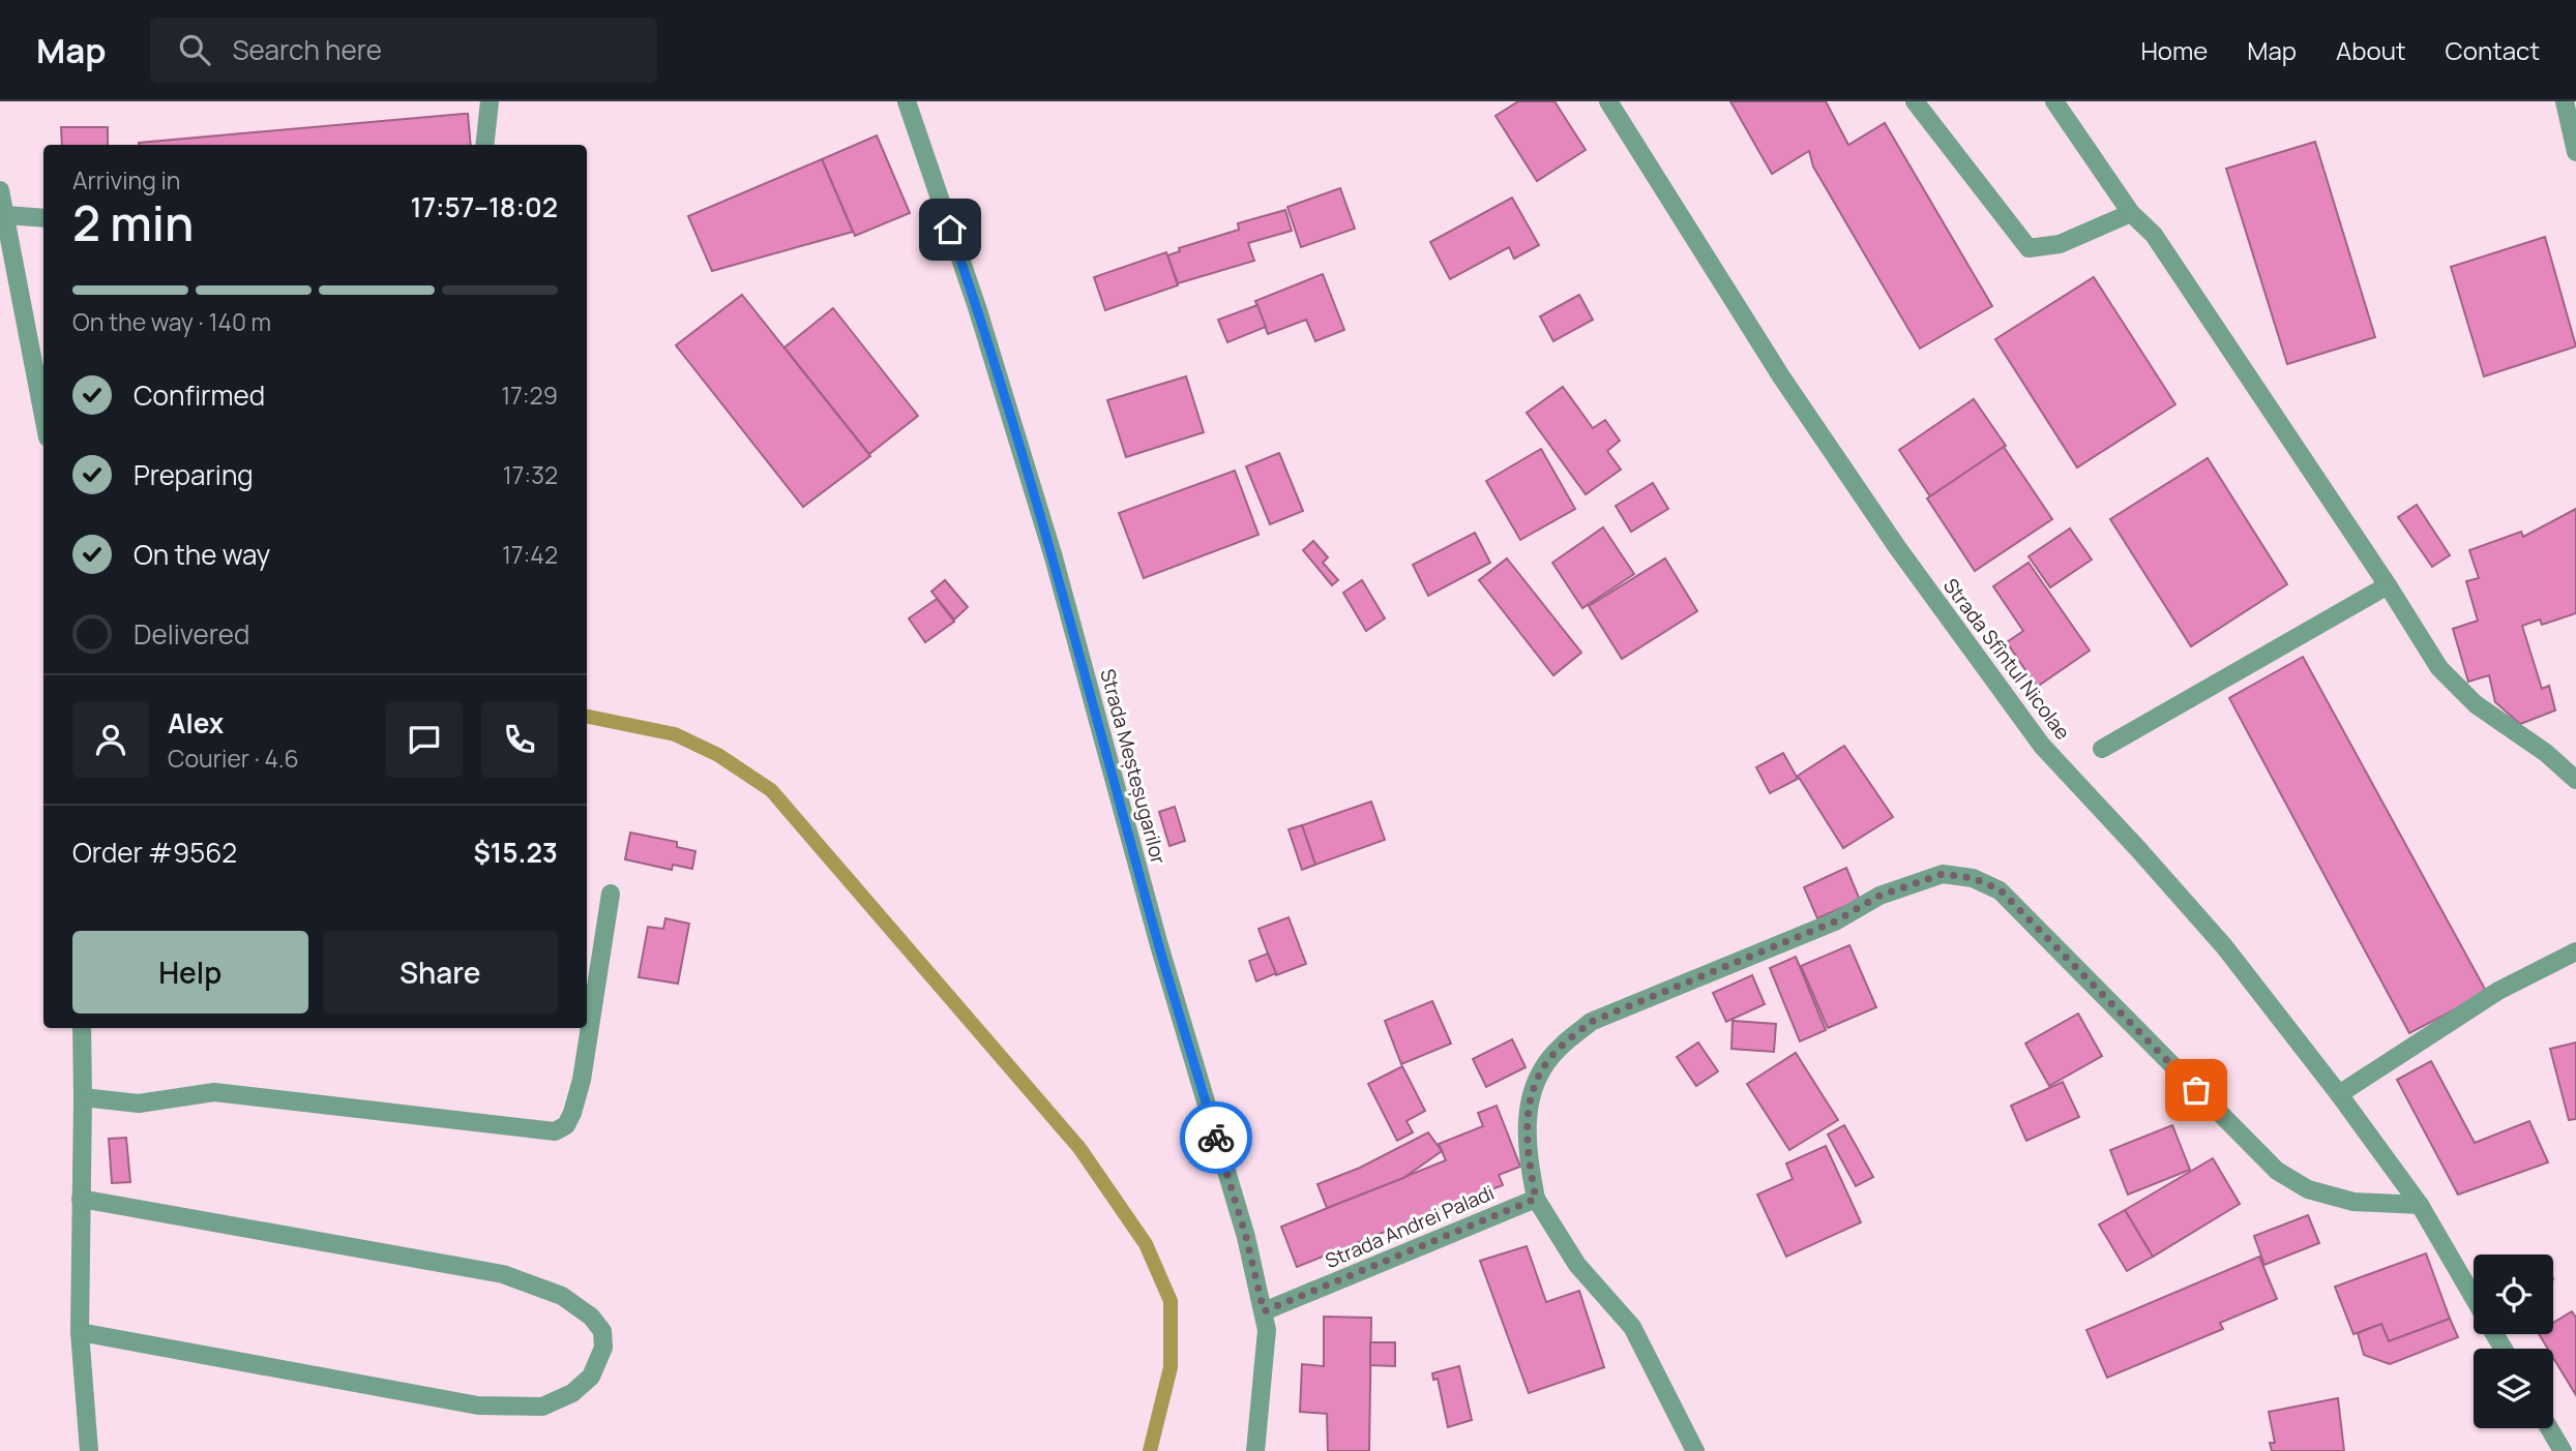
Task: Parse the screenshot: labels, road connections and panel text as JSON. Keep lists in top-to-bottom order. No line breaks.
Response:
{"streets":{"street":["Strada Sfîntul Nicolae","Strada Meșteșugarilor","Strada Andrei Paladi"]},"crossings":[["Strada Meșteșugarilor","Strada Andrei Paladi"]],"page":{"header":"Map","search":"Search here","nav":["Home","Map","About","Contact"],"heading":["2 min","Arriving in","17:57–18:02"],"panel":["Alex","Courier · 4.6","Order #9562","$15.23"],"bar":"On the way · 140 m","list":[["Confirmed","17:29"],["Preparing","17:32"],["On the way","17:42"],"Delivered"],"buttons":["Help","Share"]}}
